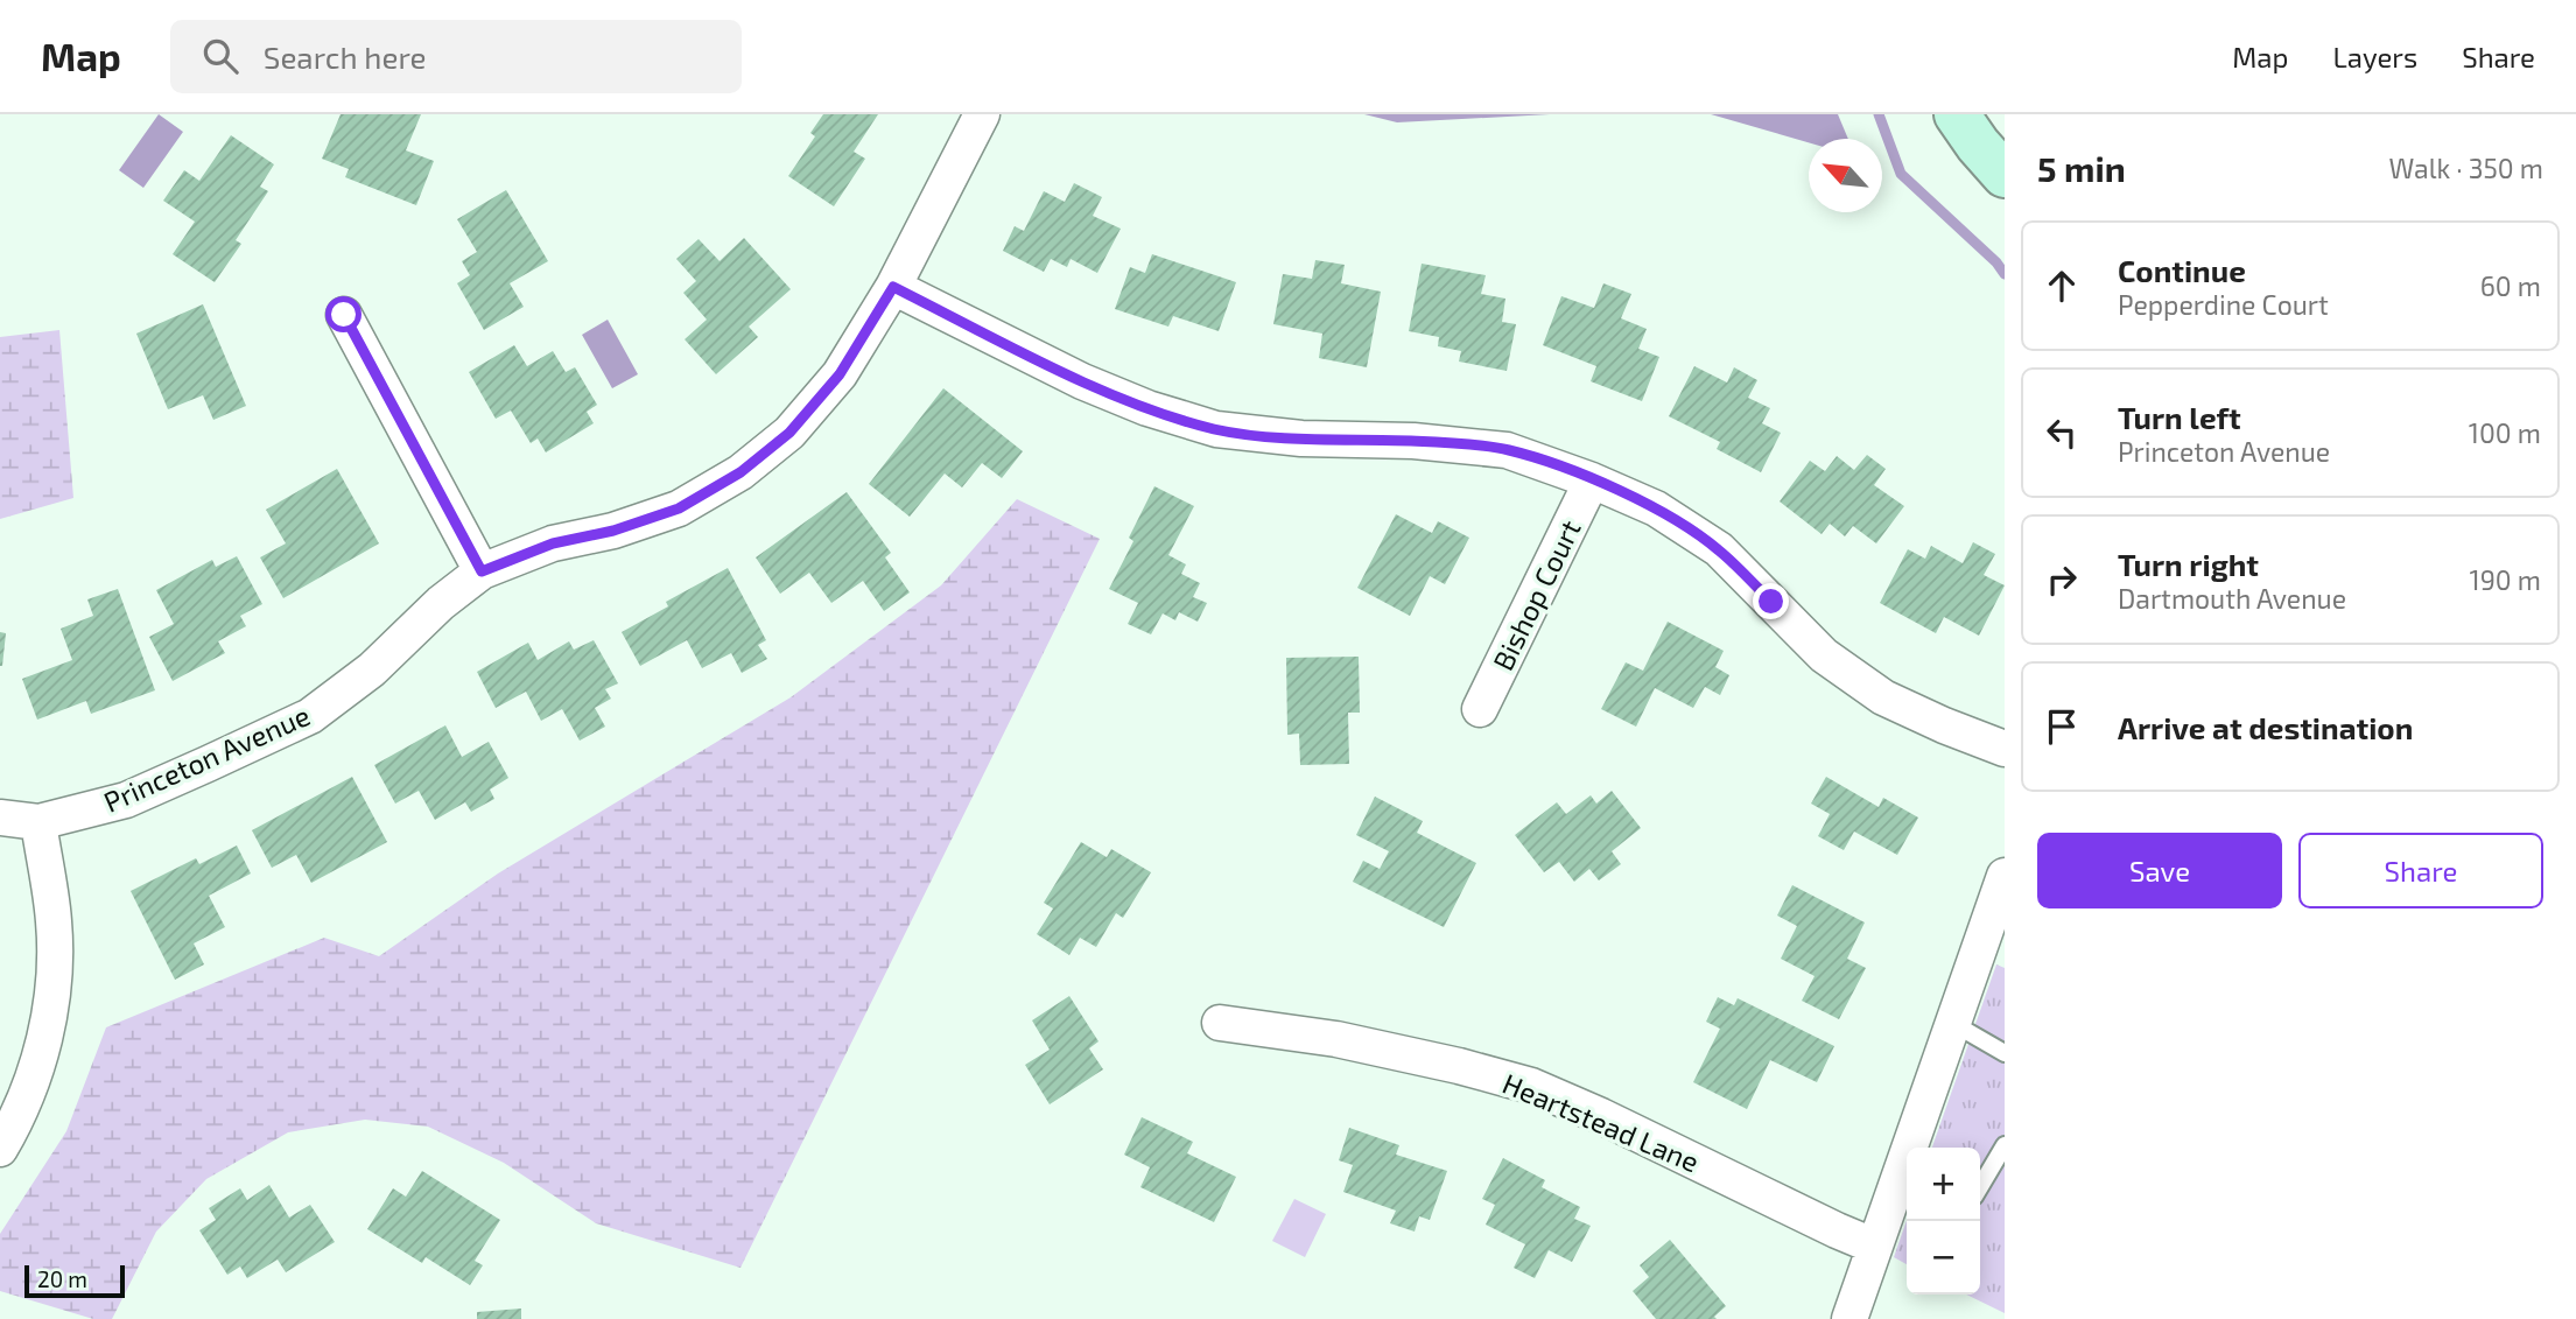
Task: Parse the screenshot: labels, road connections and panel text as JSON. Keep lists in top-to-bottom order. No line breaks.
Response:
{"streets":{"street":["Bishop Court","Princeton Avenue","Heartstead Lane"]},"scale_bar":"20 m","north":"top left","page":{"header":"Map","search":"Search here","nav":["Map","Layers","Share"],"heading":["5 min","Walk · 350 m"],"list":[["Continue","Pepperdine Court","60 m"],["Turn left","Princeton Avenue","100 m"],["Turn right","Dartmouth Avenue","190 m"],"Arrive at destination"],"buttons":["Save","Share"],"map_buttons":["+","−"],"scale":"20 m"}}
